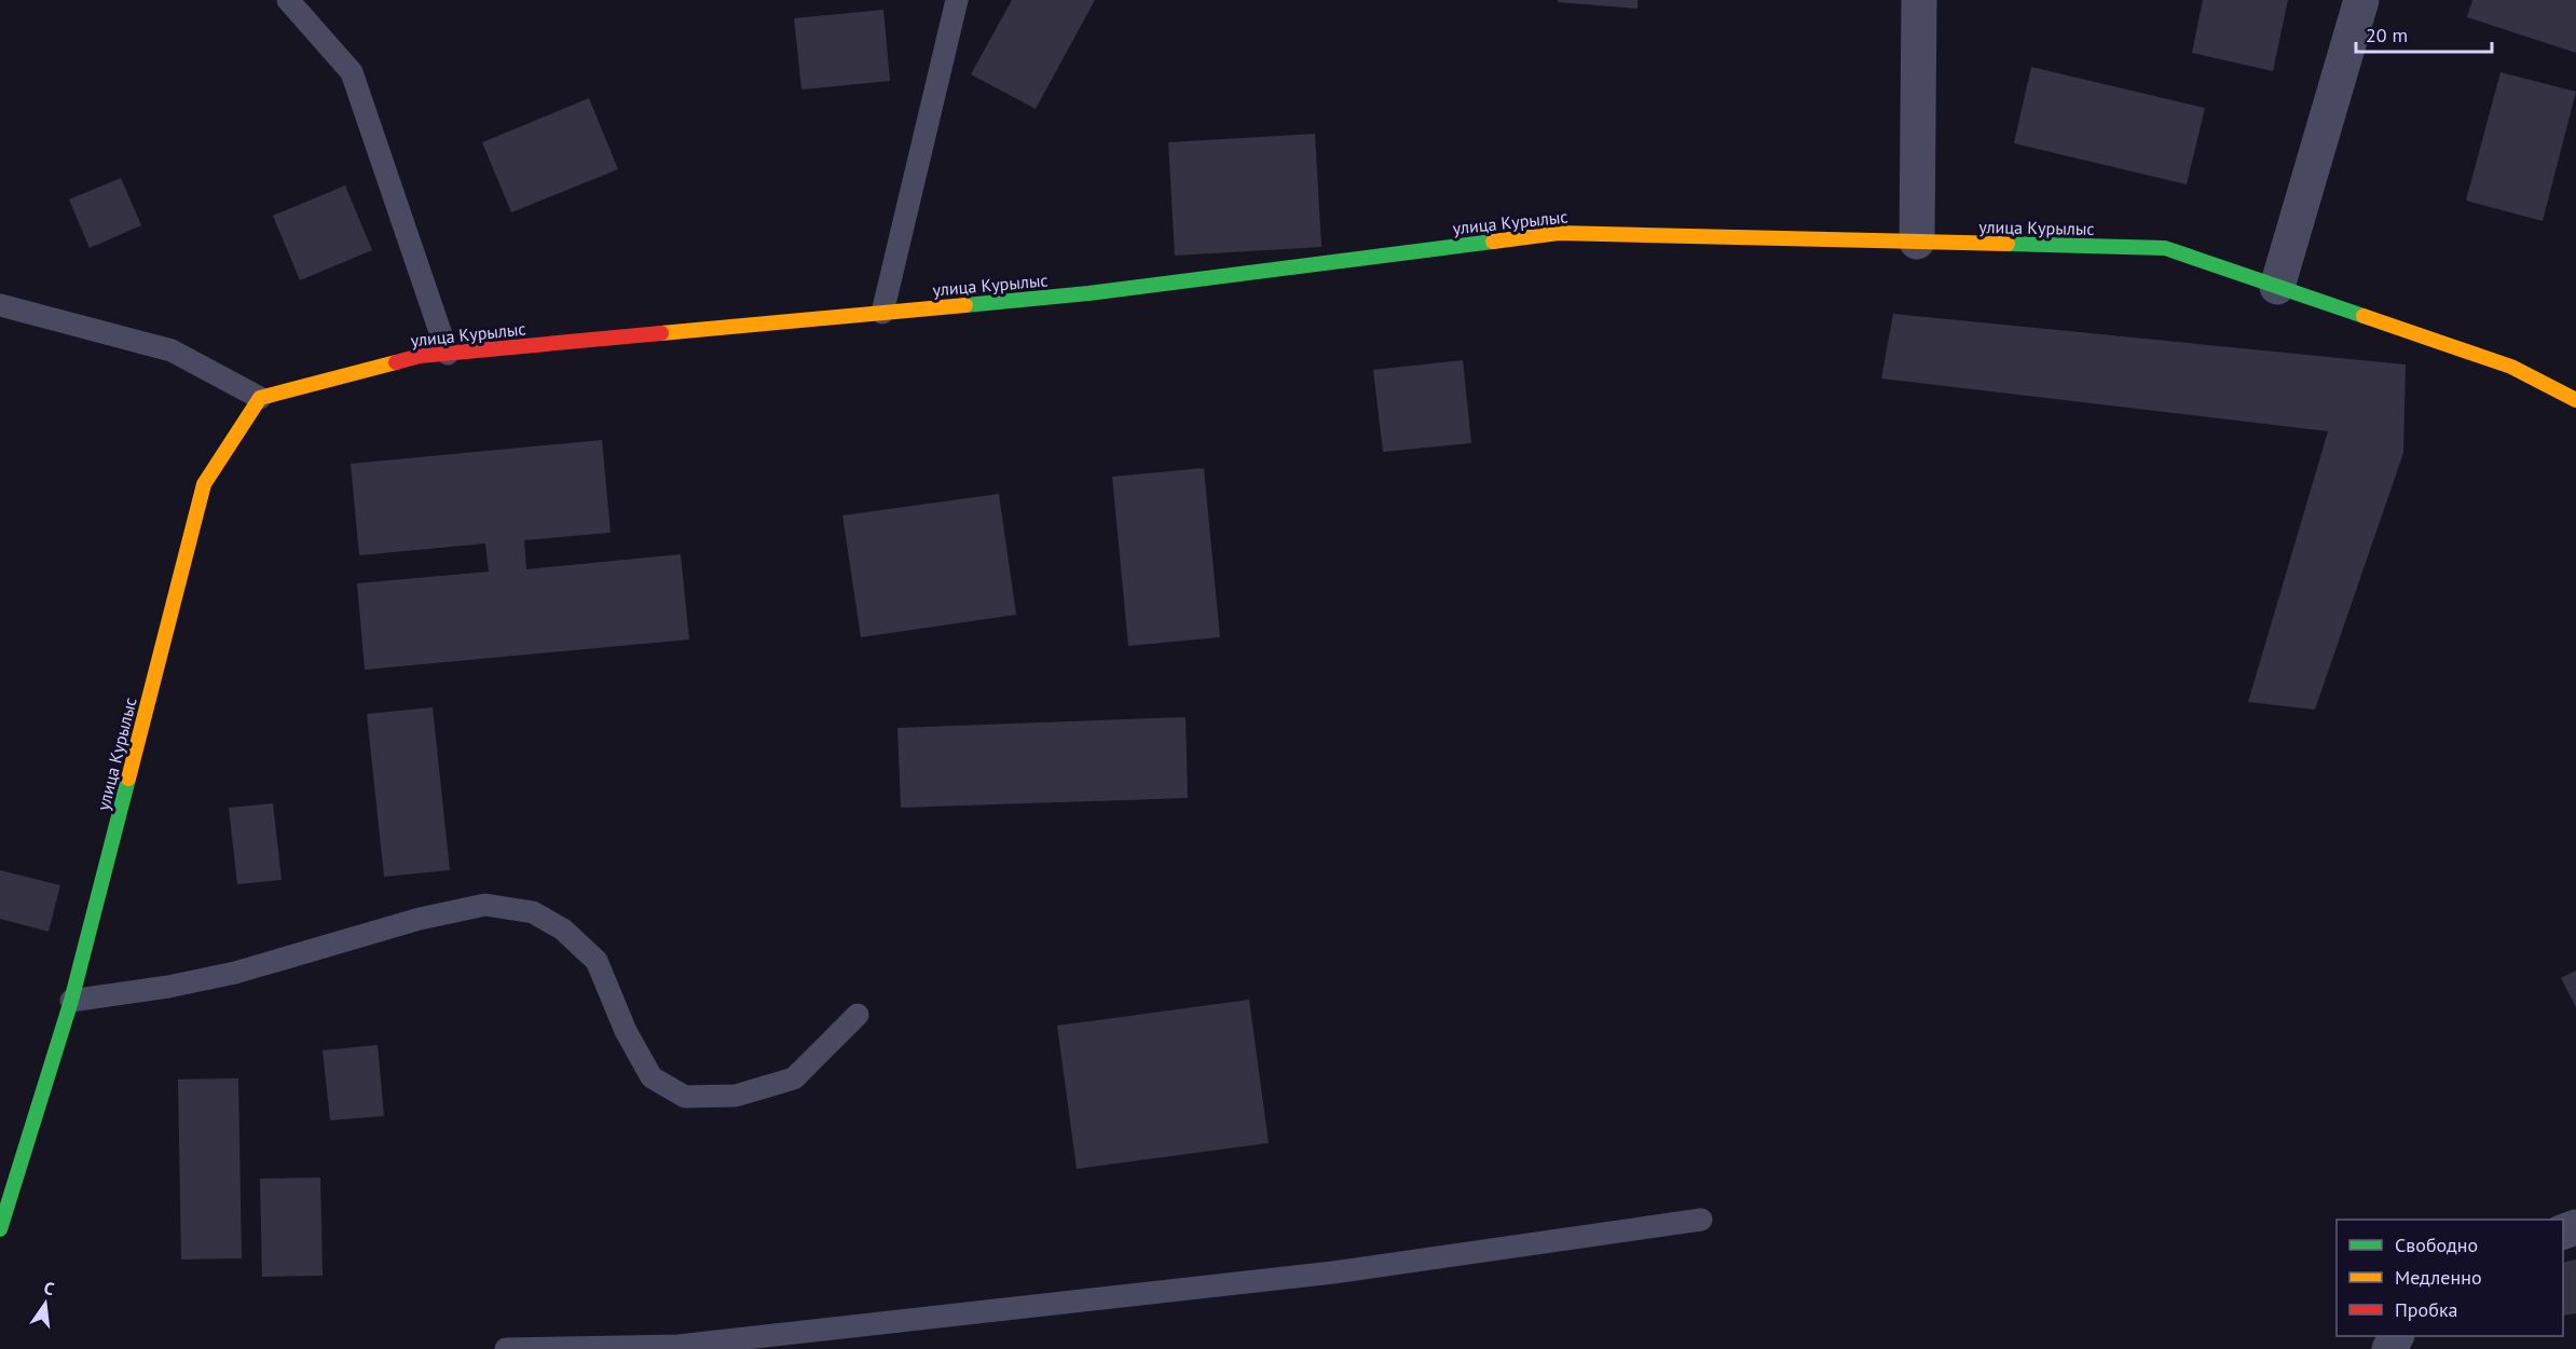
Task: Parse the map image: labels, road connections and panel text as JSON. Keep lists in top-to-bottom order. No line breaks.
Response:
{"streets":{"street":["улица Курылыс"]},"legend":["Свободно","Медленно","Пробка"],"scale_bar":"20 m","north":"top"}
